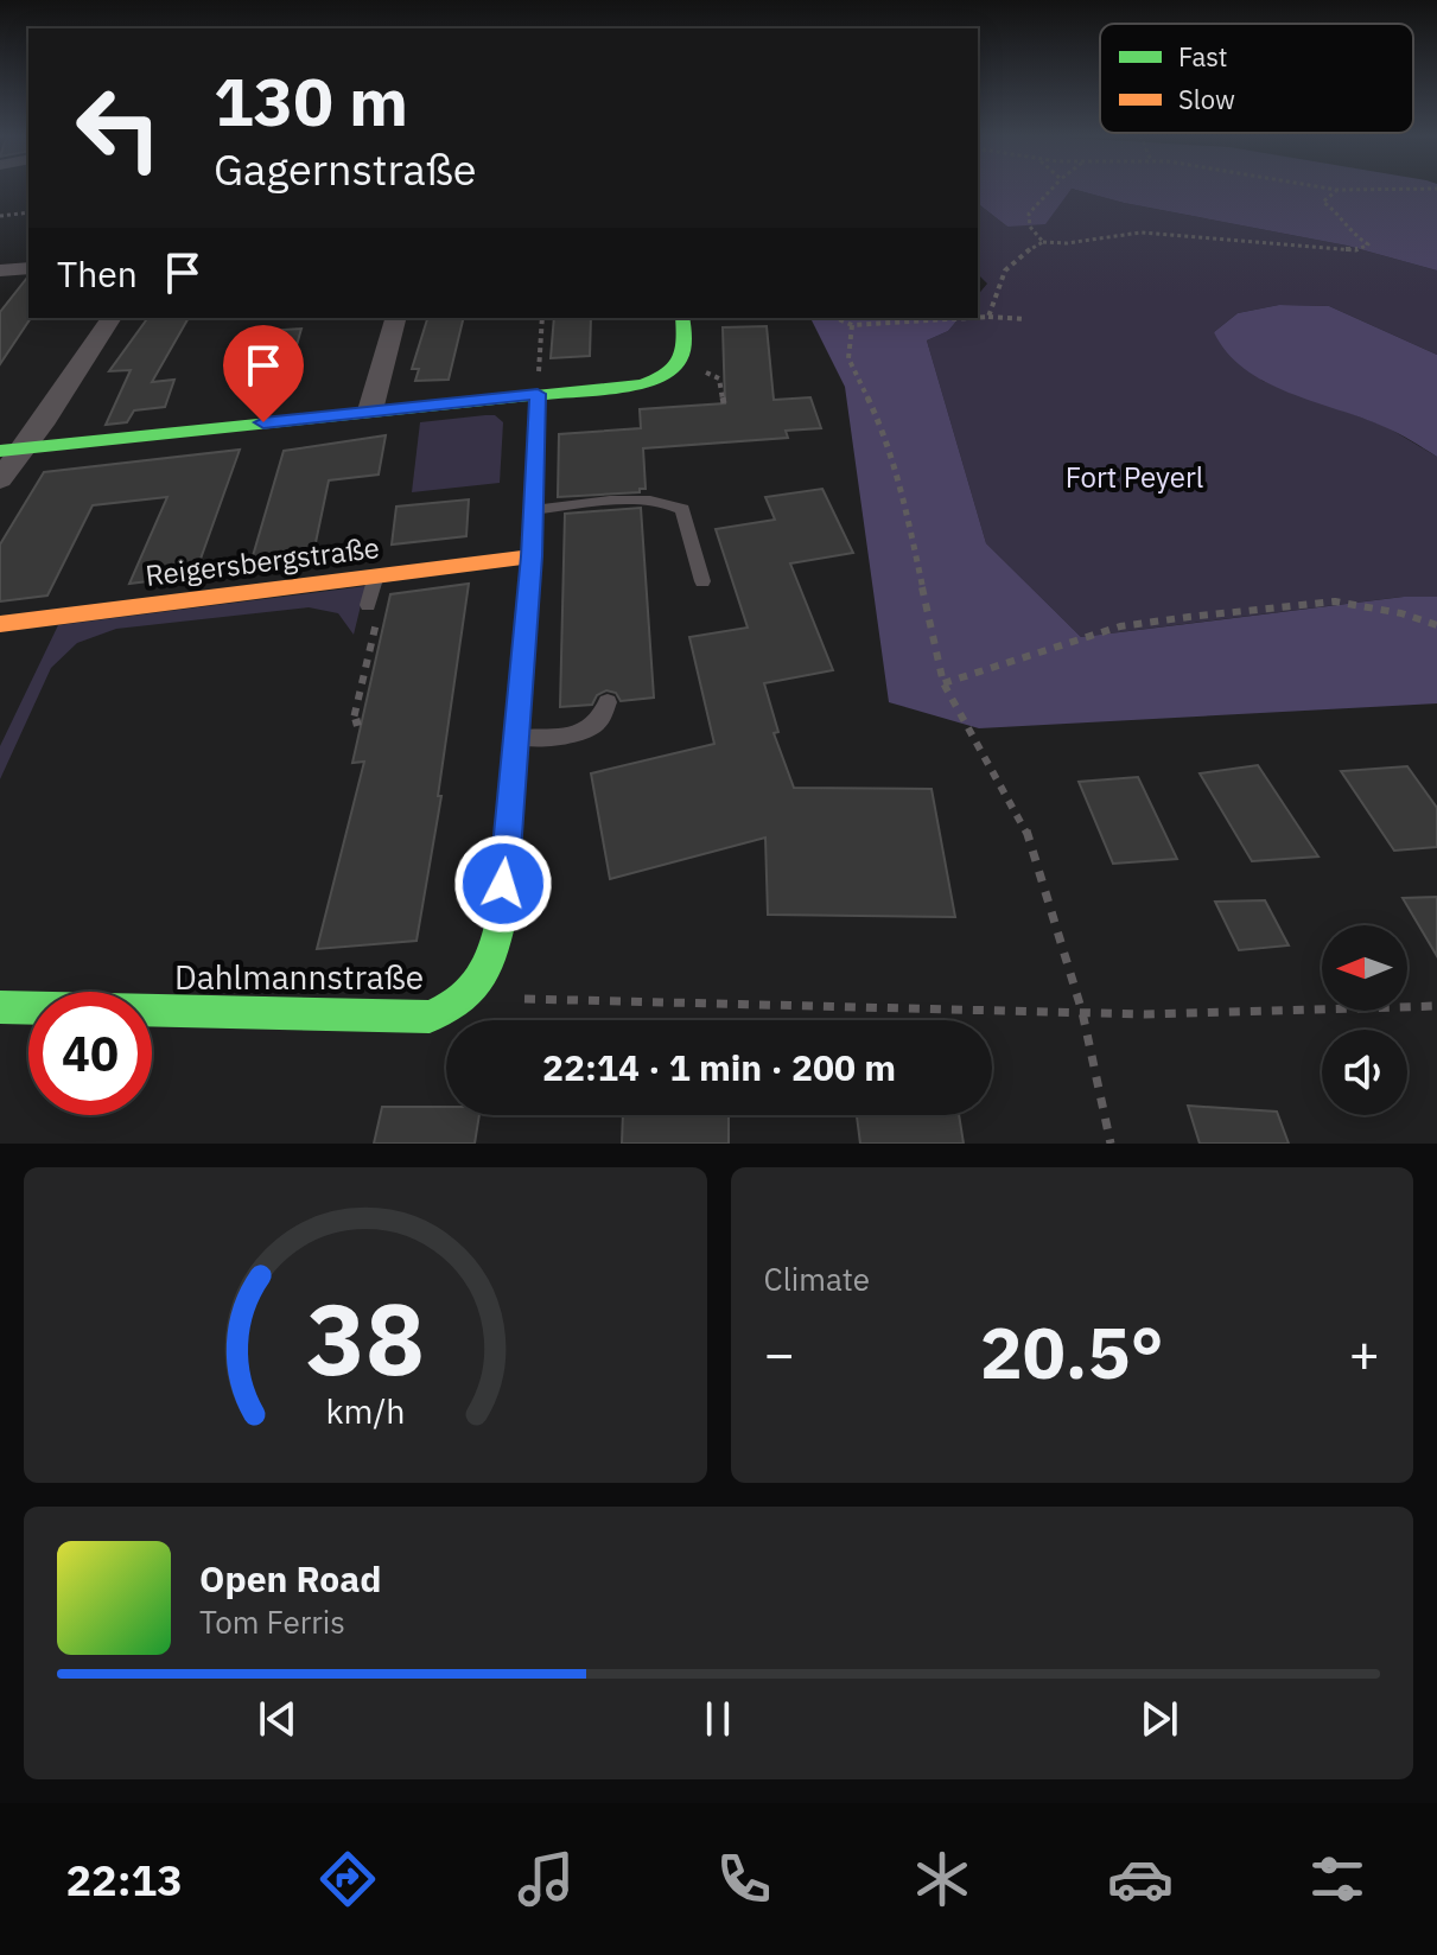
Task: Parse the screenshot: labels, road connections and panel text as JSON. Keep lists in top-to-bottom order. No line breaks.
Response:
{"streets":{"street":["Reigersbergstraße","Dahlmannstraße"]},"parks":["Fort Peyerl"],"legend":["Fast","Slow"],"north":"left","page":{"turn":["130 m","Gagernstraße"],"then":"Then","limit":"40","trip":"22:14 · 1 min · 200 m","tile":"Climate","heat":["−","20.5°","+"],"song":["Open Road","Tom Ferris"],"tabs":"22:13","gauge":["38","km/h"]}}
